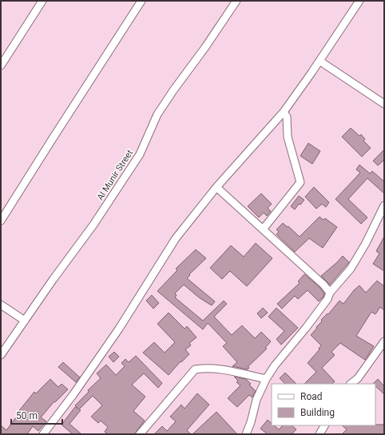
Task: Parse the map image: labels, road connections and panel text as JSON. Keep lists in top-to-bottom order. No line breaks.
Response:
{"streets":{"street":["Al Munir Street"]},"legend":["Road","Building"],"scale_bar":"50 m"}
